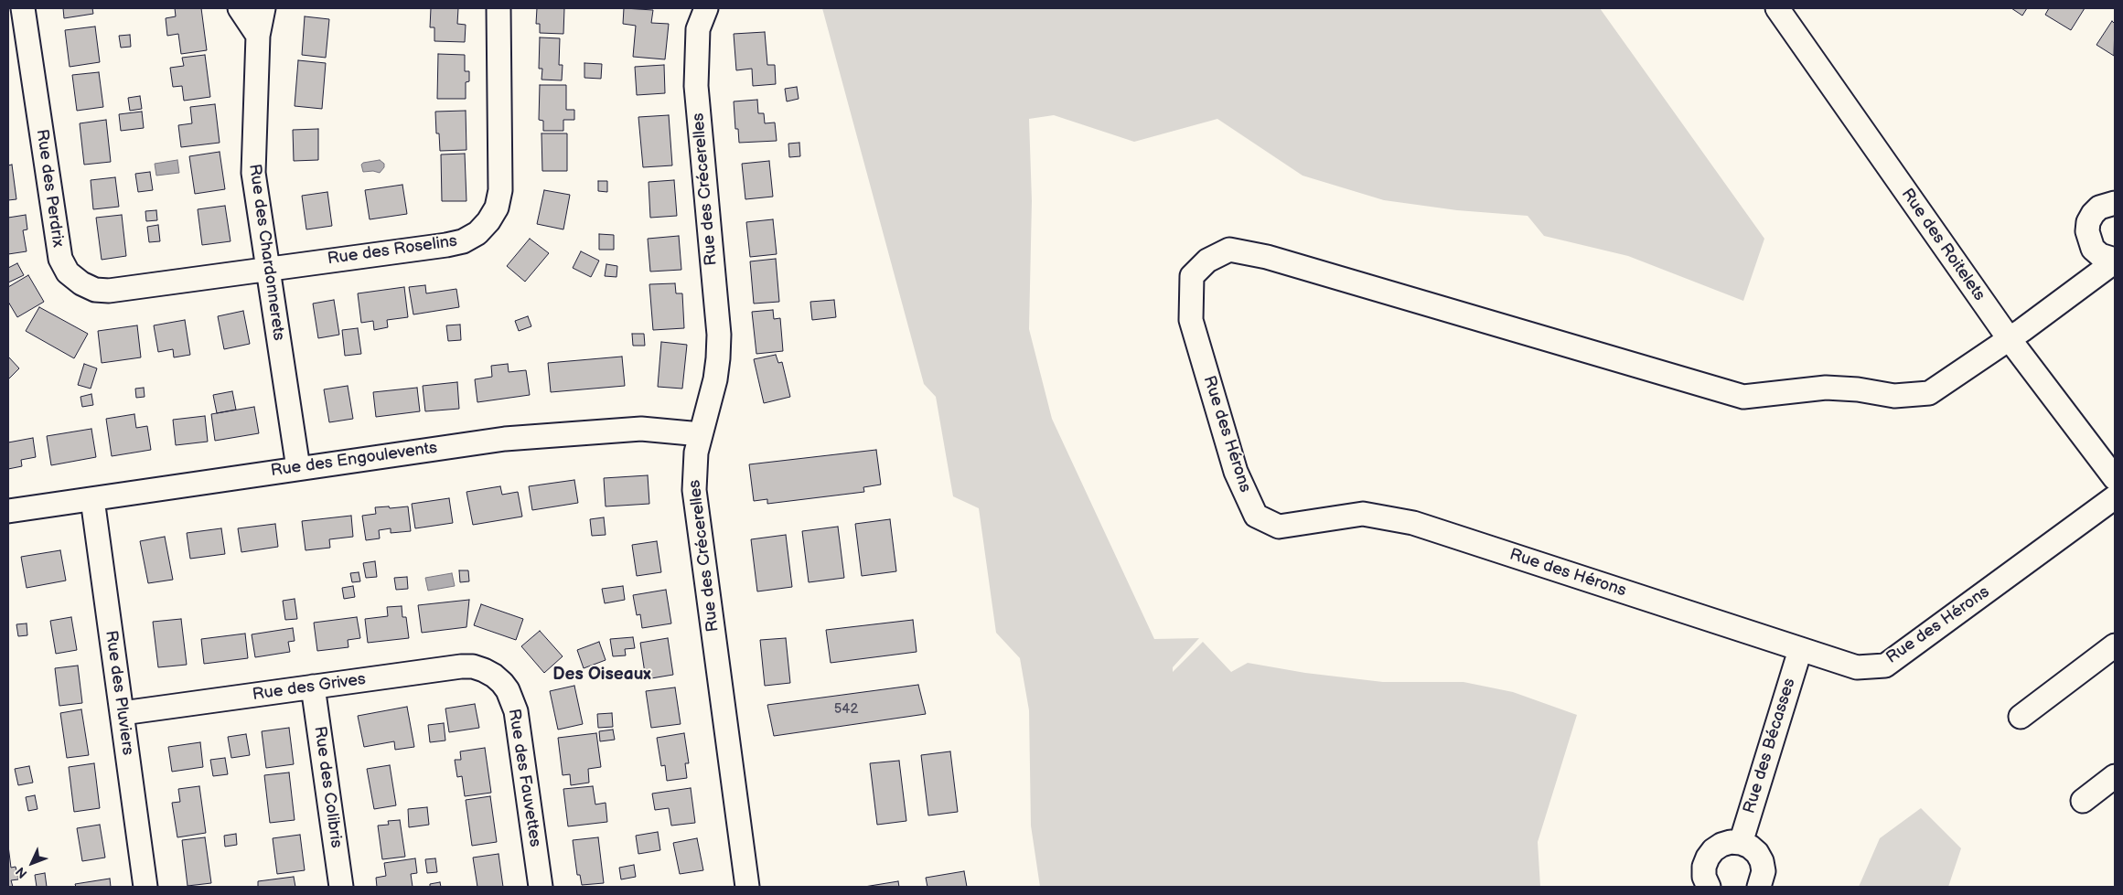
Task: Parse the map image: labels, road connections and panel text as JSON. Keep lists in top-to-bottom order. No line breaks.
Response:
{"streets":{"street":["Rue des Perdrix","Rue des Crécerelles","Rue des Roitelets","Rue des Roselins","Rue des Chardonnerets","Rue des Hérons","Rue des Engoulevents","Rue des Grives","Rue des Pluviers","Rue des Bécasses","Rue des Fauvettes","Rue des Colibris"]},"crossings":[["Rue des Perdrix","Rue des Roselins"],["Rue des Perdrix","Rue des Chardonnerets"],["Rue des Crécerelles","Rue des Engoulevents"],["Rue des Roitelets","Rue des Hérons"],["Rue des Roselins","Rue des Chardonnerets"],["Rue des Chardonnerets","Rue des Engoulevents"],["Rue des Hérons","Rue des Bécasses"],["Rue des Engoulevents","Rue des Pluviers"],["Rue des Grives","Rue des Pluviers"],["Rue des Grives","Rue des Fauvettes"],["Rue des Grives","Rue des Colibris"]],"districts":["Des Oiseaux"],"house_numbers":["542"],"north":"bottom left"}
